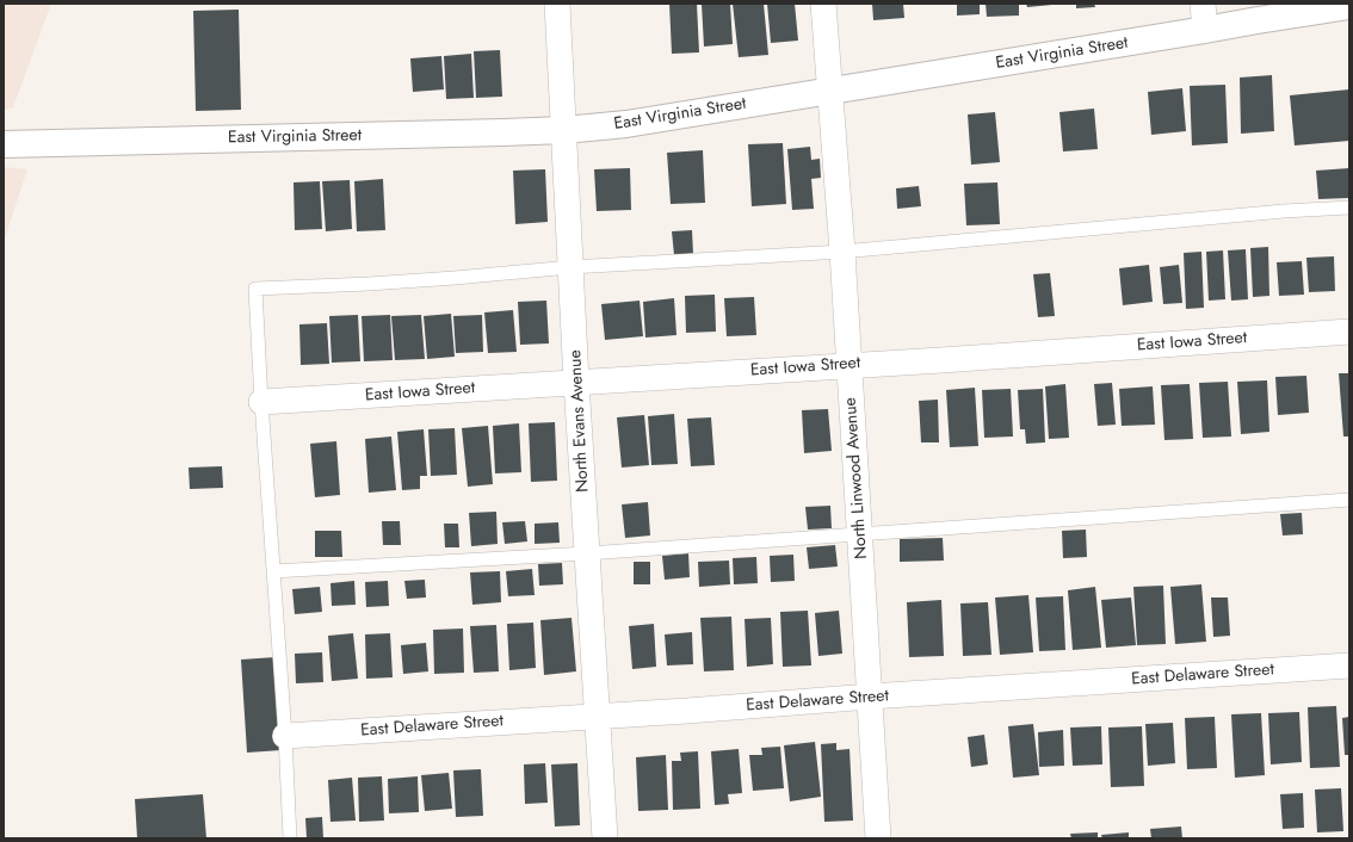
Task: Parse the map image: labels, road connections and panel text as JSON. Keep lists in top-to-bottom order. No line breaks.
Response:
{"streets":{"main road":["East Virginia Street"],"street":["East Iowa Street","North Evans Avenue","North Linwood Avenue","East Delaware Street"]},"crossings":[["East Virginia Street","North Evans Avenue"],["East Virginia Street","North Linwood Avenue"],["East Iowa Street","North Evans Avenue"],["East Iowa Street","North Linwood Avenue"],["North Evans Avenue","East Delaware Street"],["North Linwood Avenue","East Delaware Street"]]}
